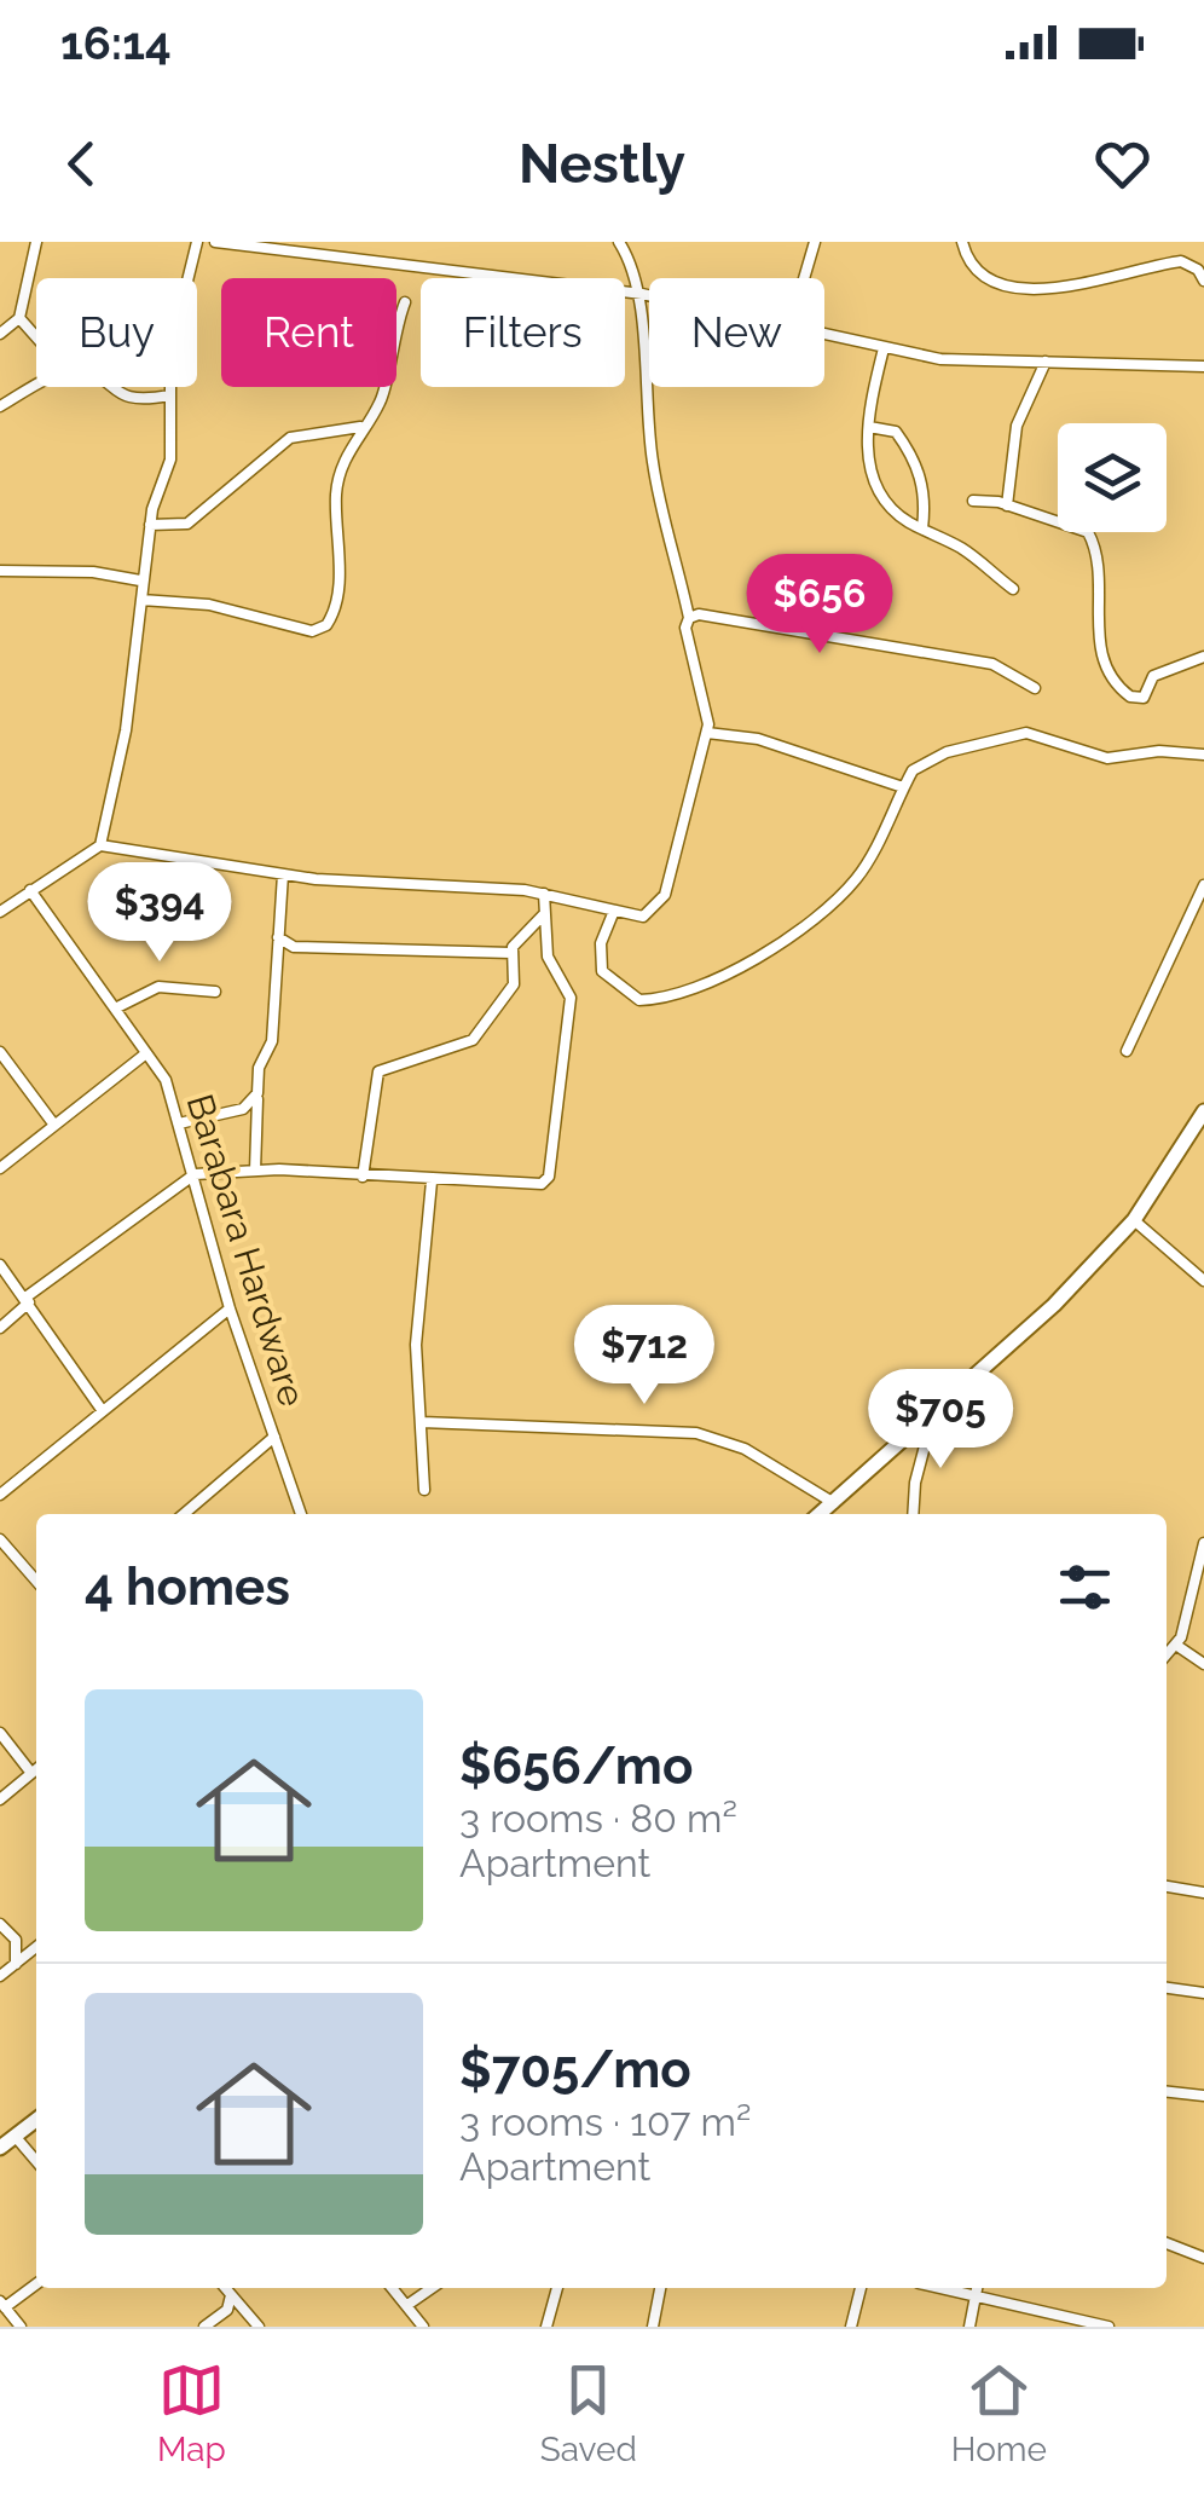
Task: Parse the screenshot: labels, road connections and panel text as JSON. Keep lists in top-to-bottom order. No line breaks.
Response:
{"streets":{"street":["Barabara Hardware"]},"page":{"status":"16:14","header":"Nestly","chip":["Buy","Rent","Filters","New"],"price":["$656","$394","$712","$705"],"heading":"4 homes","list":[{"name":"$656/mo","note":"3 rooms · 80 m² · Apartment"},{"name":"$705/mo","note":"3 rooms · 107 m² · Apartment"}],"tabs":["Map","Saved","Home"]}}
